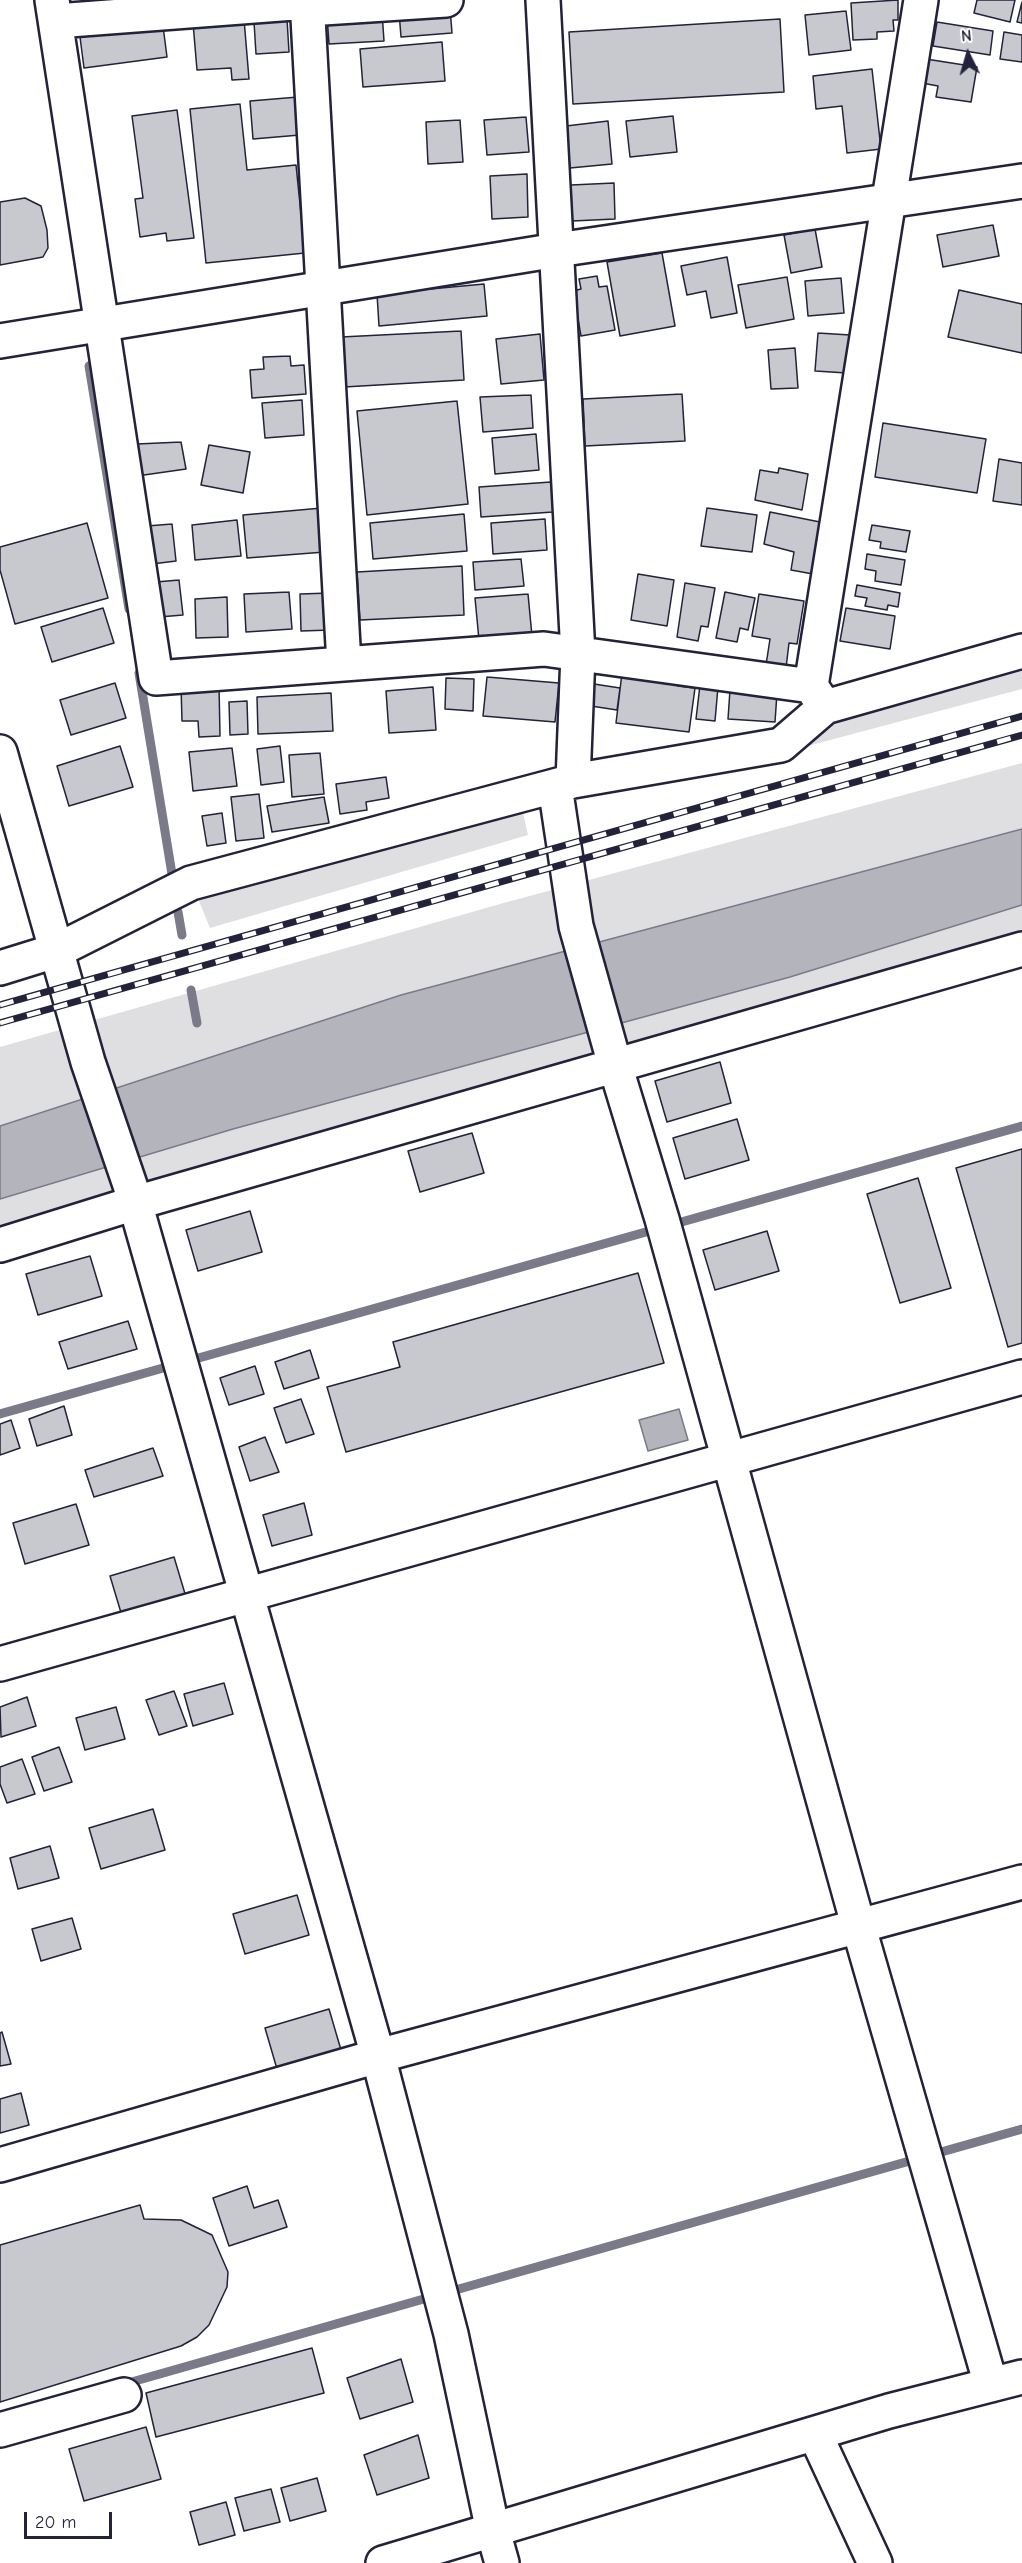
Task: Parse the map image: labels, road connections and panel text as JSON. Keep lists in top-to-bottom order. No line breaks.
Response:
{"scale_bar":"20 m","north":"top"}
